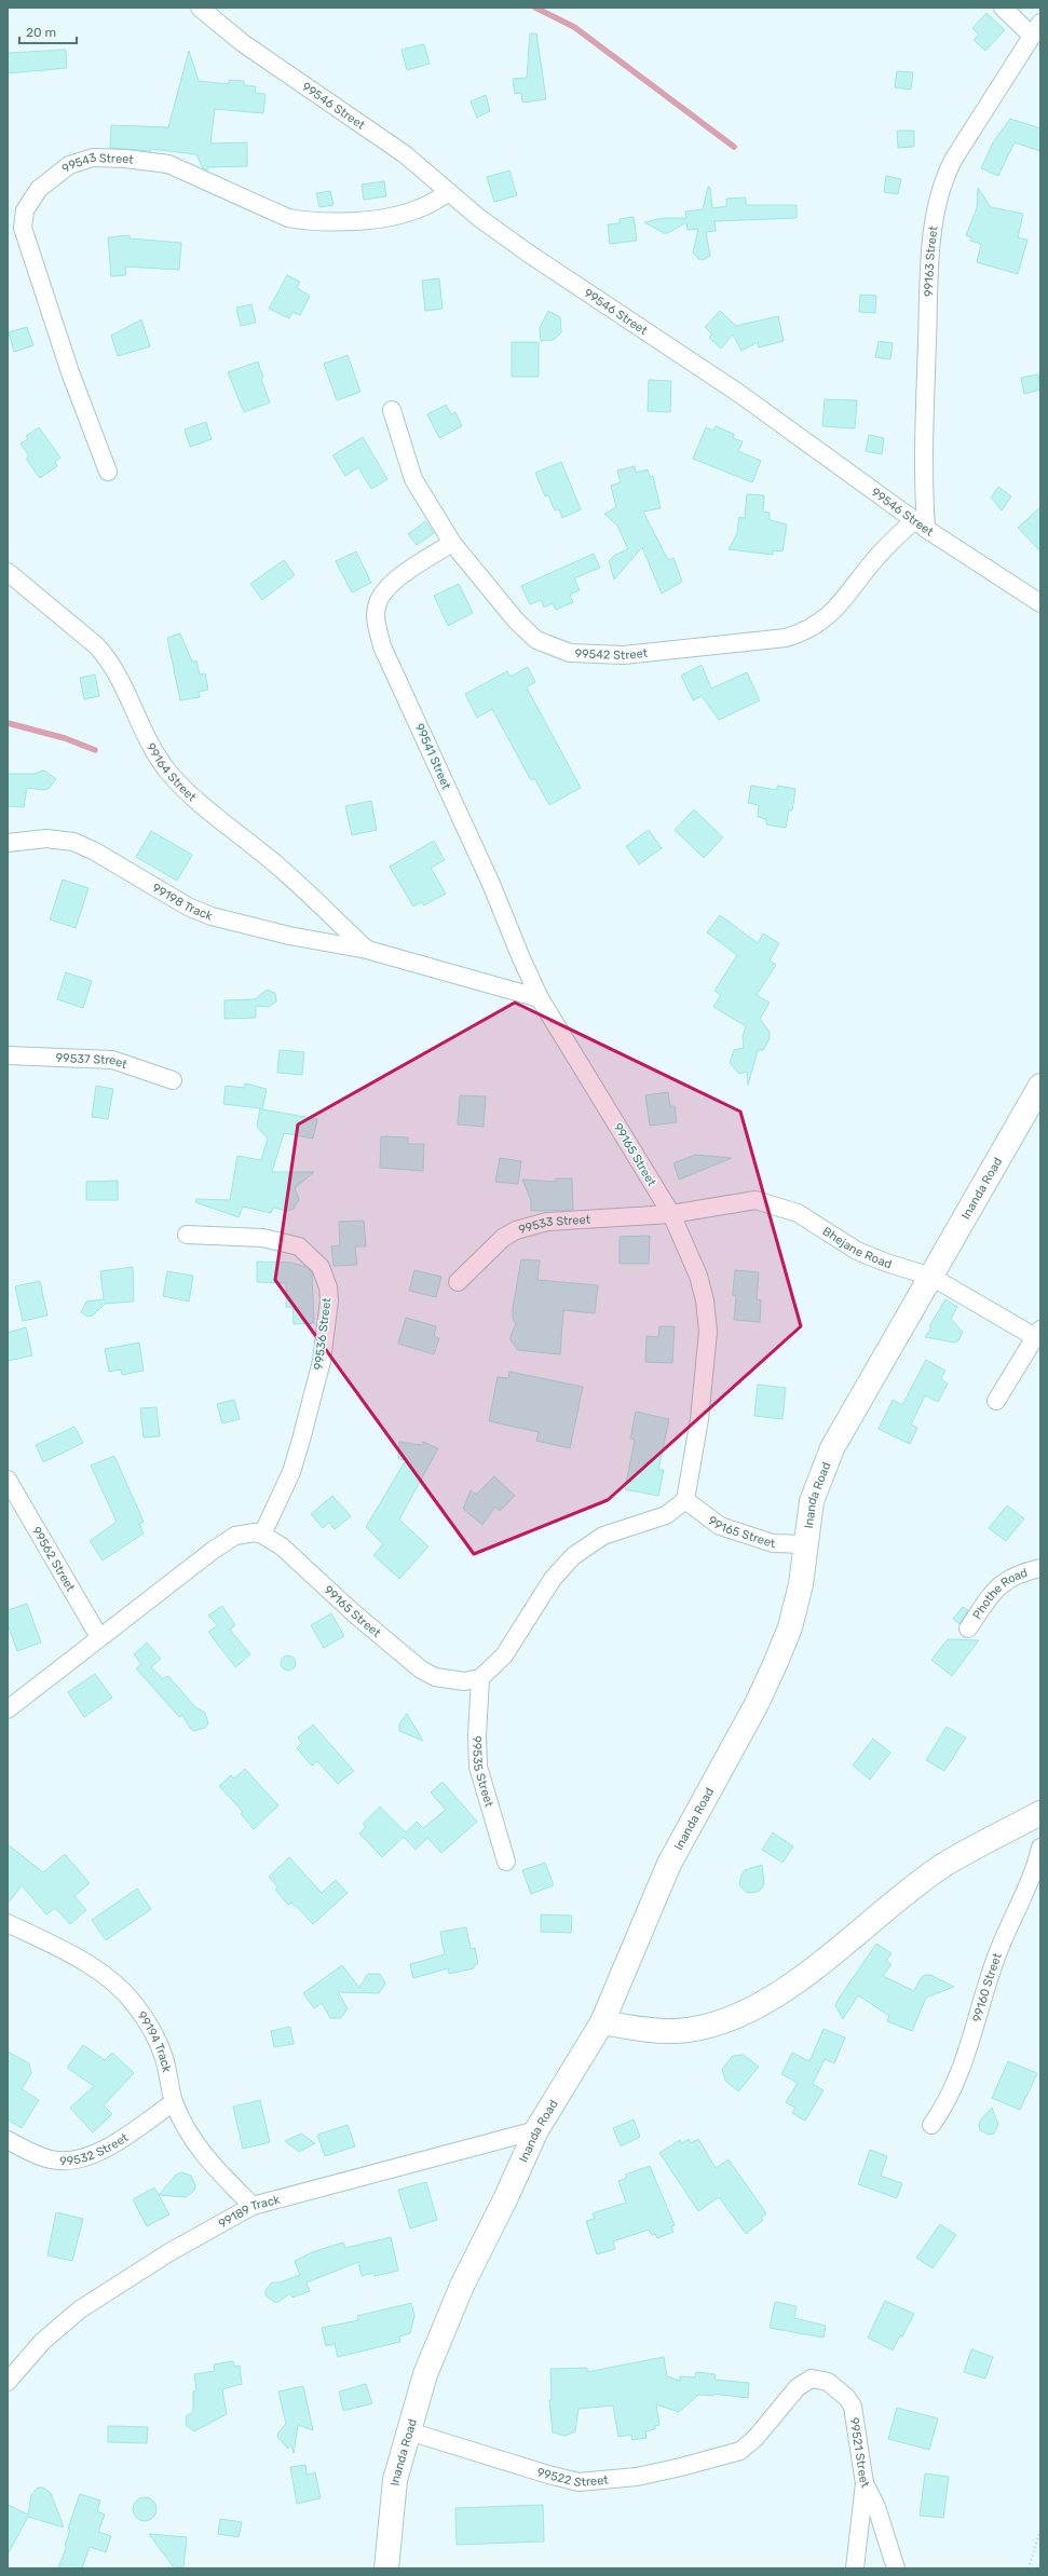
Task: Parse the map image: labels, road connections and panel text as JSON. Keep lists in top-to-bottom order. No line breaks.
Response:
{"streets":{"street":["99546 Street","99543 Street","99163 Street","99542 Street","99541 Street","99164 Street","99198 Track","99537 Street","99165 Street","Inanda Road","99533 Street","Bhejane Road","99536 Street","99562 Street","Phothe Road","99535 Street","99160 Street","99194 Track","99532 Street","99189 Track","99521 Street","99522 Street"]},"crossings":[["99546 Street","99543 Street"],["99546 Street","99163 Street"],["99546 Street","99542 Street"],["99163 Street","99542 Street"],["99542 Street","99541 Street"],["99541 Street","99165 Street"],["99164 Street","99198 Track"],["99165 Street","Inanda Road"],["99165 Street","99533 Street"],["99165 Street","Bhejane Road"],["99165 Street","99536 Street"],["99165 Street","99535 Street"],["Inanda Road","Bhejane Road"],["Inanda Road","99189 Track"],["Inanda Road","99522 Street"],["99533 Street","Bhejane Road"],["99194 Track","99532 Street"],["99194 Track","99189 Track"],["99521 Street","99522 Street"]],"scale_bar":"20 m"}
